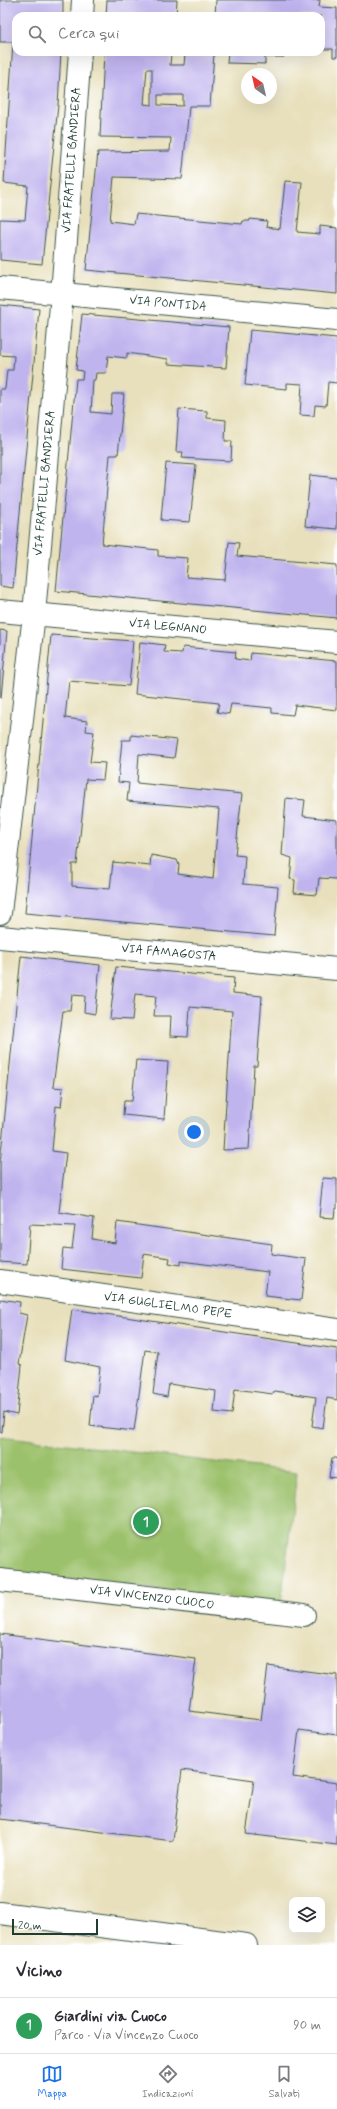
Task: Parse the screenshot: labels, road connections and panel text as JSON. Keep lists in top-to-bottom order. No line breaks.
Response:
{"streets":{"street":["VIA FRATELLI BANDIERA","VIA PONTIDA","VIA LEGNANO","VIA FAMAGOSTA","VIA GUGLIELMO PEPE","VIA VINCENZO CUOCO"]},"crossings":[["VIA FRATELLI BANDIERA","VIA PONTIDA"],["VIA FRATELLI BANDIERA","VIA LEGNANO"]],"scale_bar":"20 m","north":"top left","page":{"search":"Cerca qui","pins":"1","scale":"20 m","heading":"Vicino","list":[{"mark":"1","name":"Giardini via Cuoco","note":"Parco · Via Vincenzo Cuoco","value":"90 m"}],"nav":["Mappa","Indicazioni","Salvati"]}}
